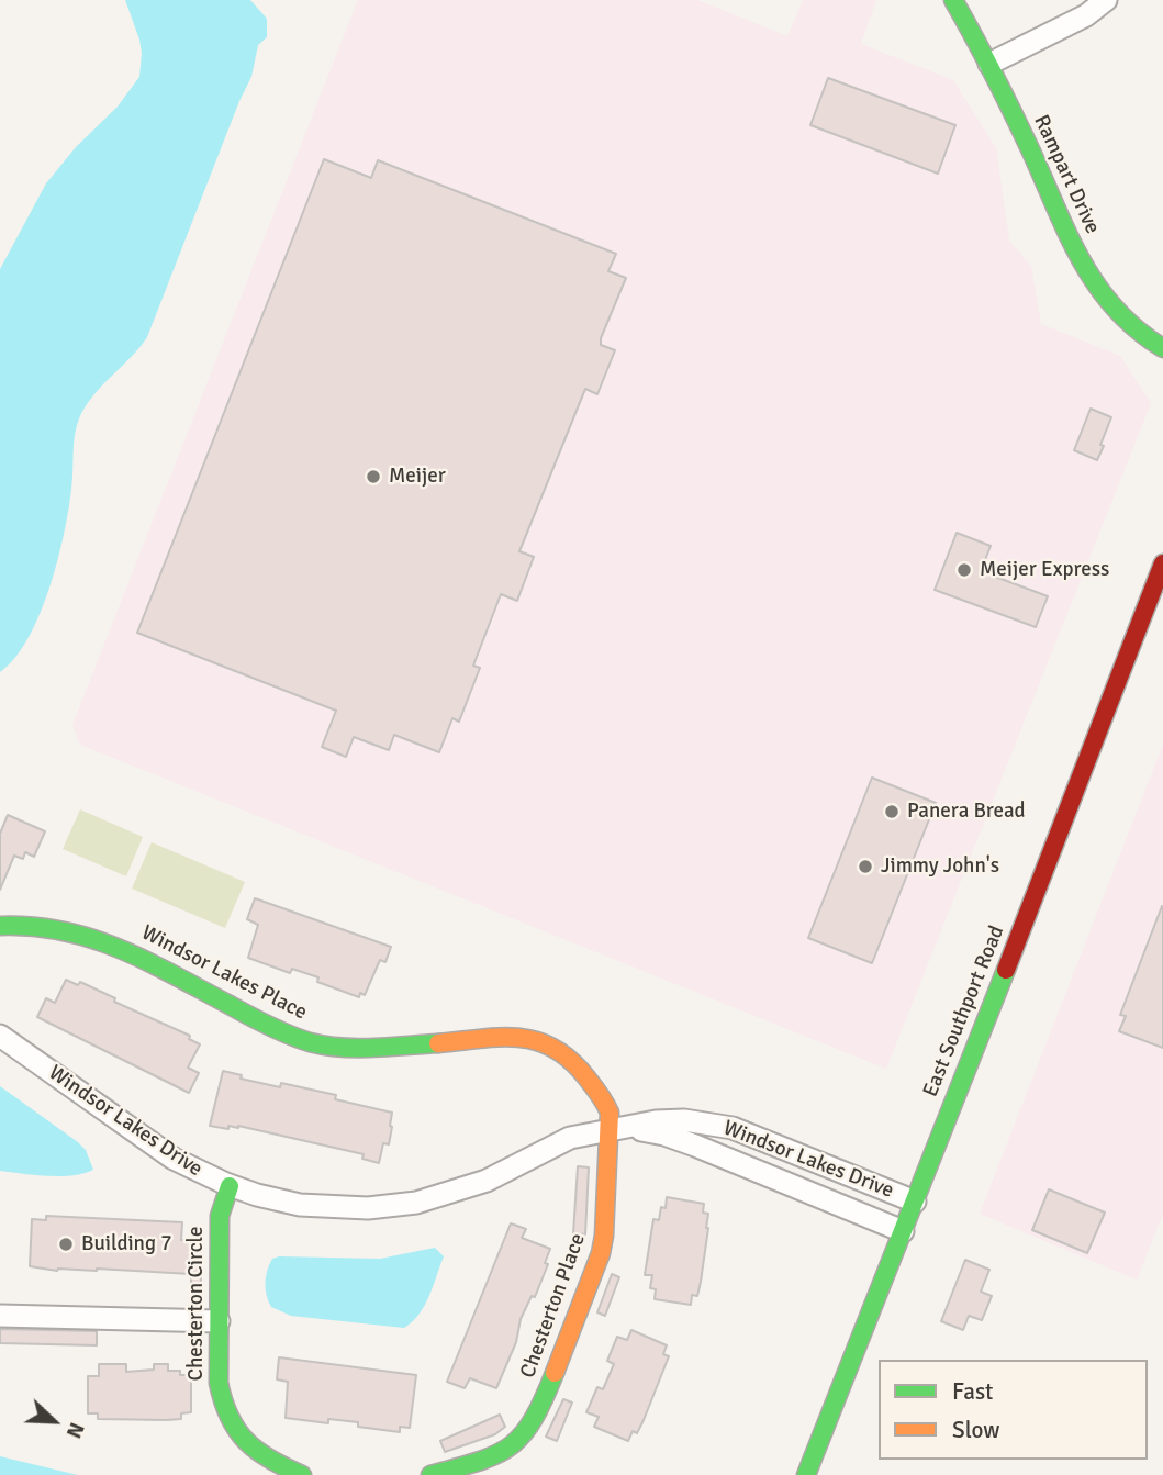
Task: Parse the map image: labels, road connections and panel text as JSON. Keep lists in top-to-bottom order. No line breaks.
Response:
{"streets":{"street":["Rampart Drive","Windsor Lakes Place","East Southport Road","Windsor Lakes Drive","Chesterton Circle","Chesterton Place"]},"crossings":[["Windsor Lakes Place","Windsor Lakes Drive"],["Windsor Lakes Place","Chesterton Place"],["East Southport Road","Windsor Lakes Drive"],["Windsor Lakes Drive","Chesterton Circle"],["Windsor Lakes Drive","Chesterton Place"]],"places":["Meijer","Meijer Express","Panera Bread","Jimmy John's","Building 7"],"legend":["Fast","Slow"],"north":"bottom right"}
